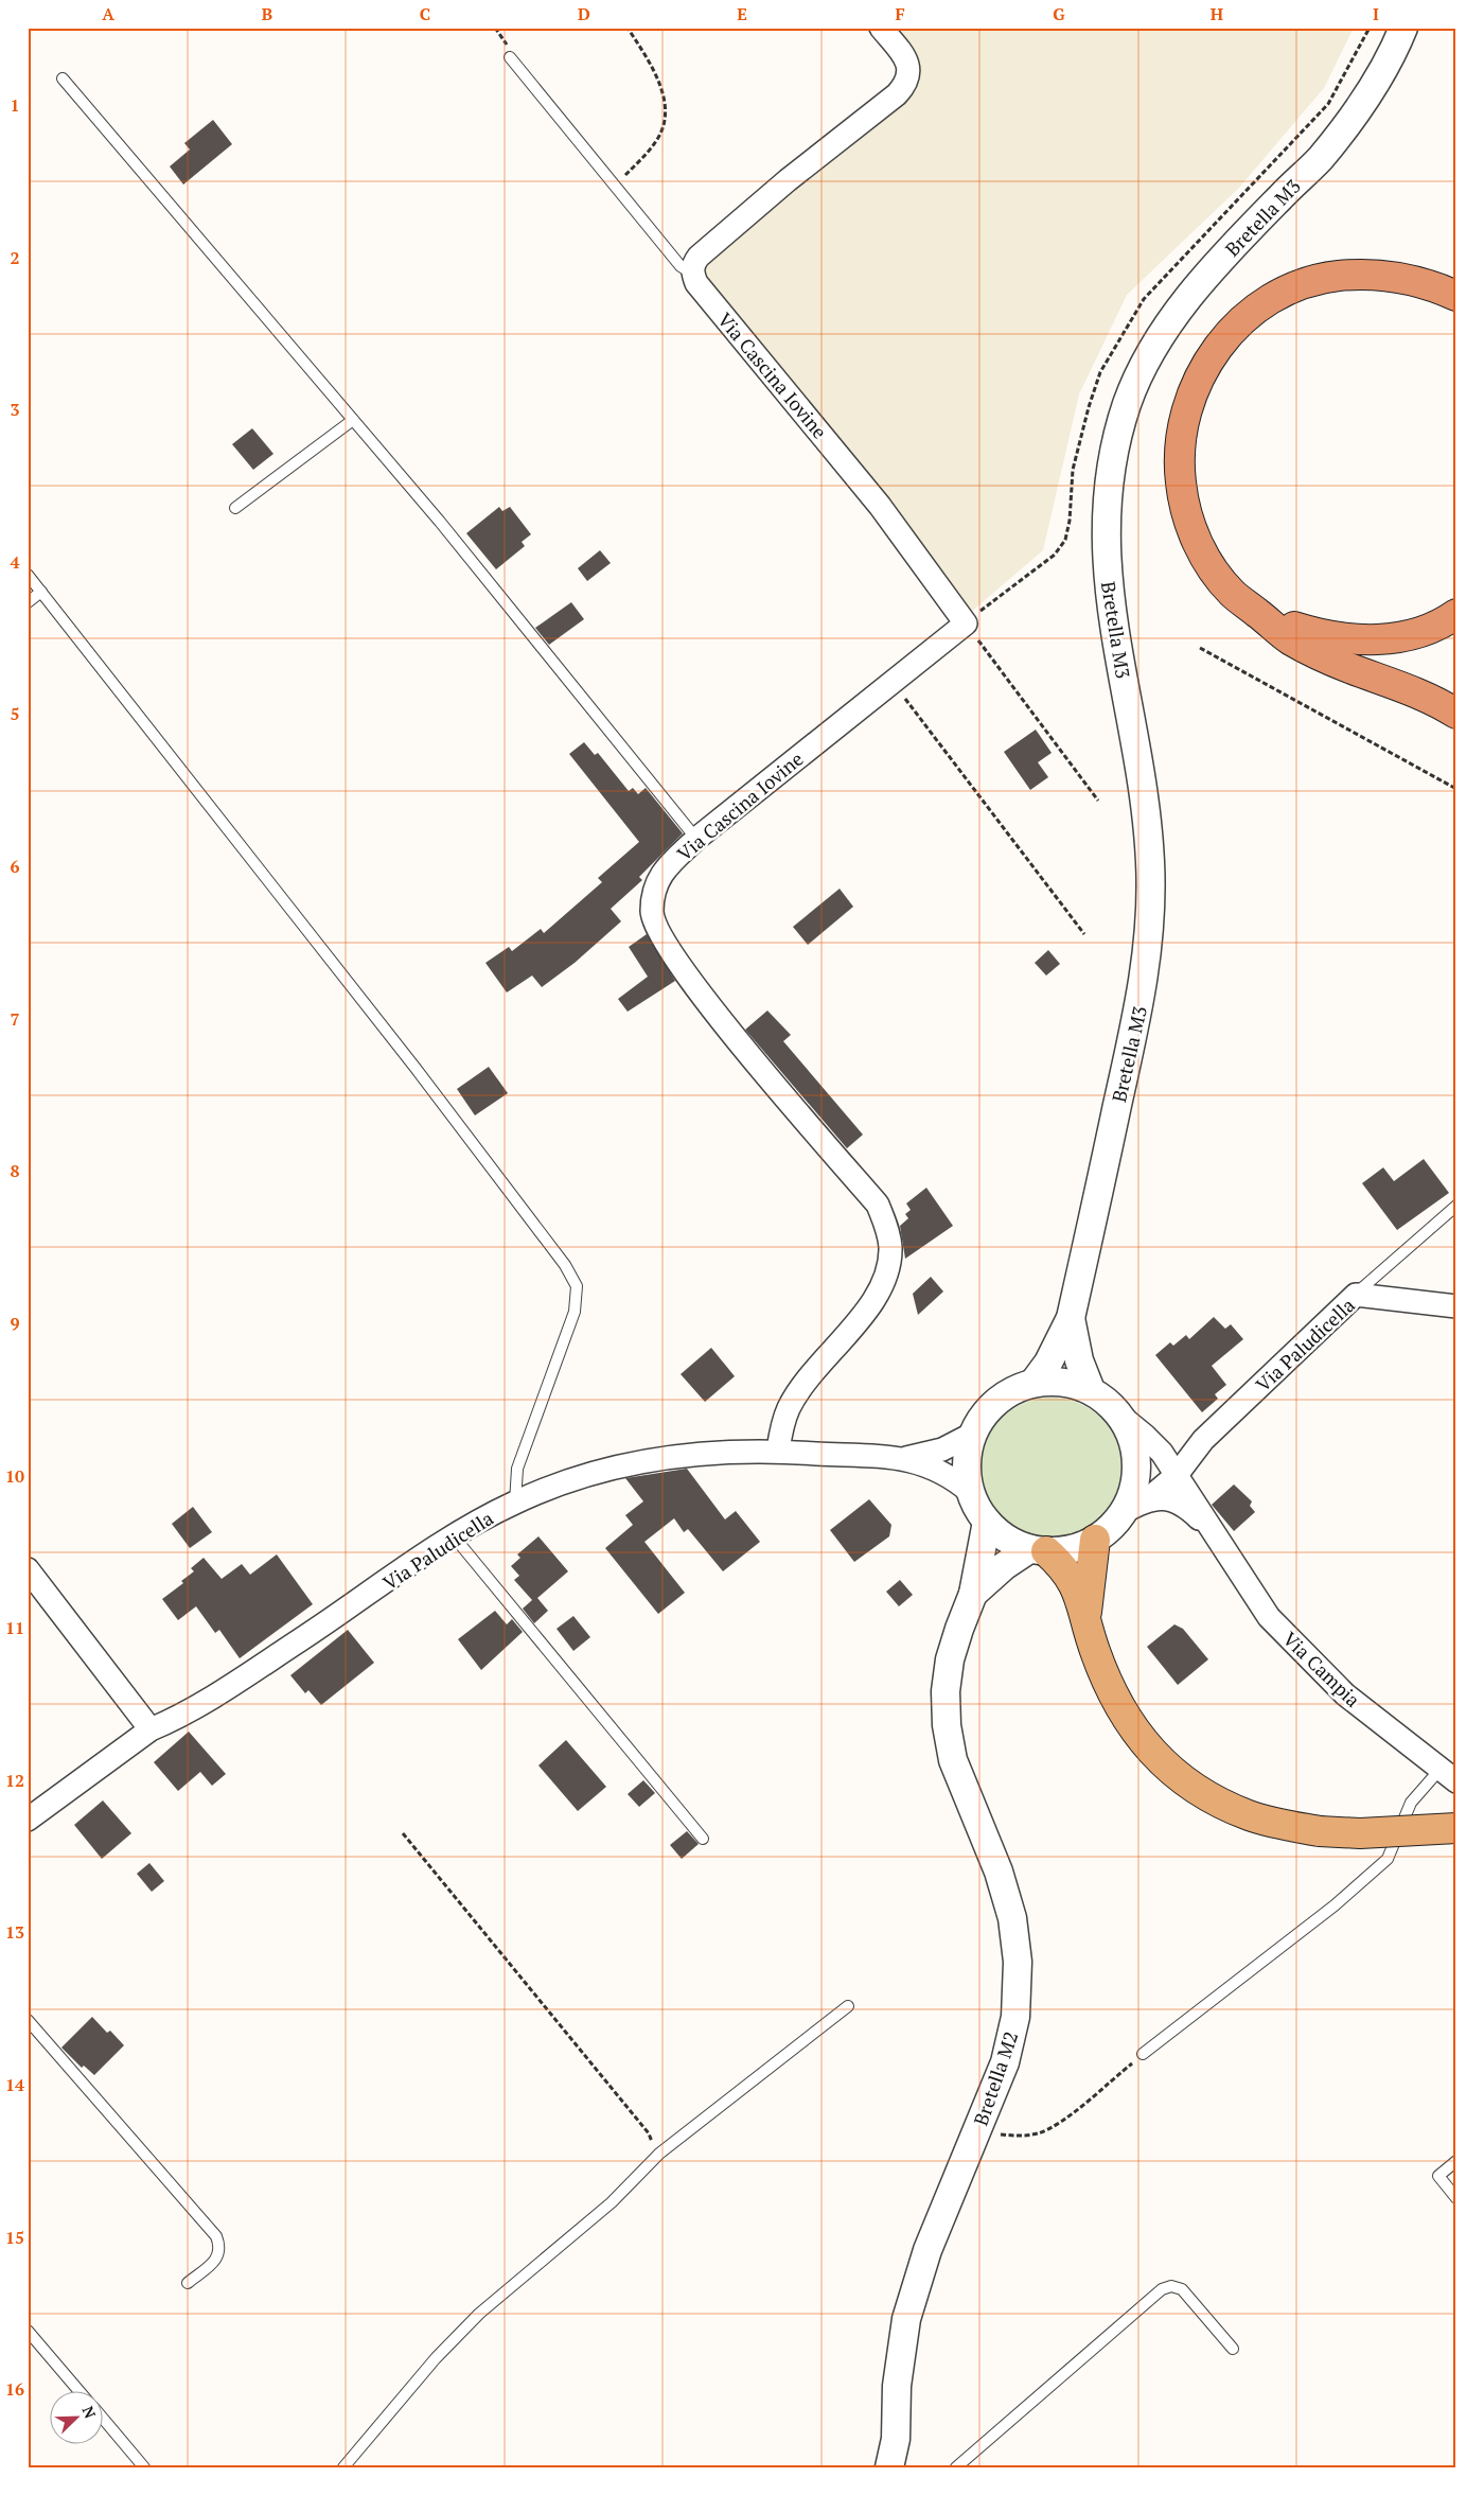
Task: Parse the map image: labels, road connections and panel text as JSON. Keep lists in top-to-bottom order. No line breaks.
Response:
{"streets":{"street":["Bretella M3","Via Cascina Iovine","Via Paludicella","Via Campia","Bretella M2"]},"crossings":[["Bretella M3","Via Paludicella"],["Bretella M3","Bretella M2"],["Via Cascina Iovine","Via Paludicella"],["Via Paludicella","Bretella M2"]],"north":"top right","grid":{"columns":["A","B","C","D","E","F","G","H","I"],"rows":["1","2","3","4","5","6","7","8","9","10","11","12","13","14","15","16"]}}
